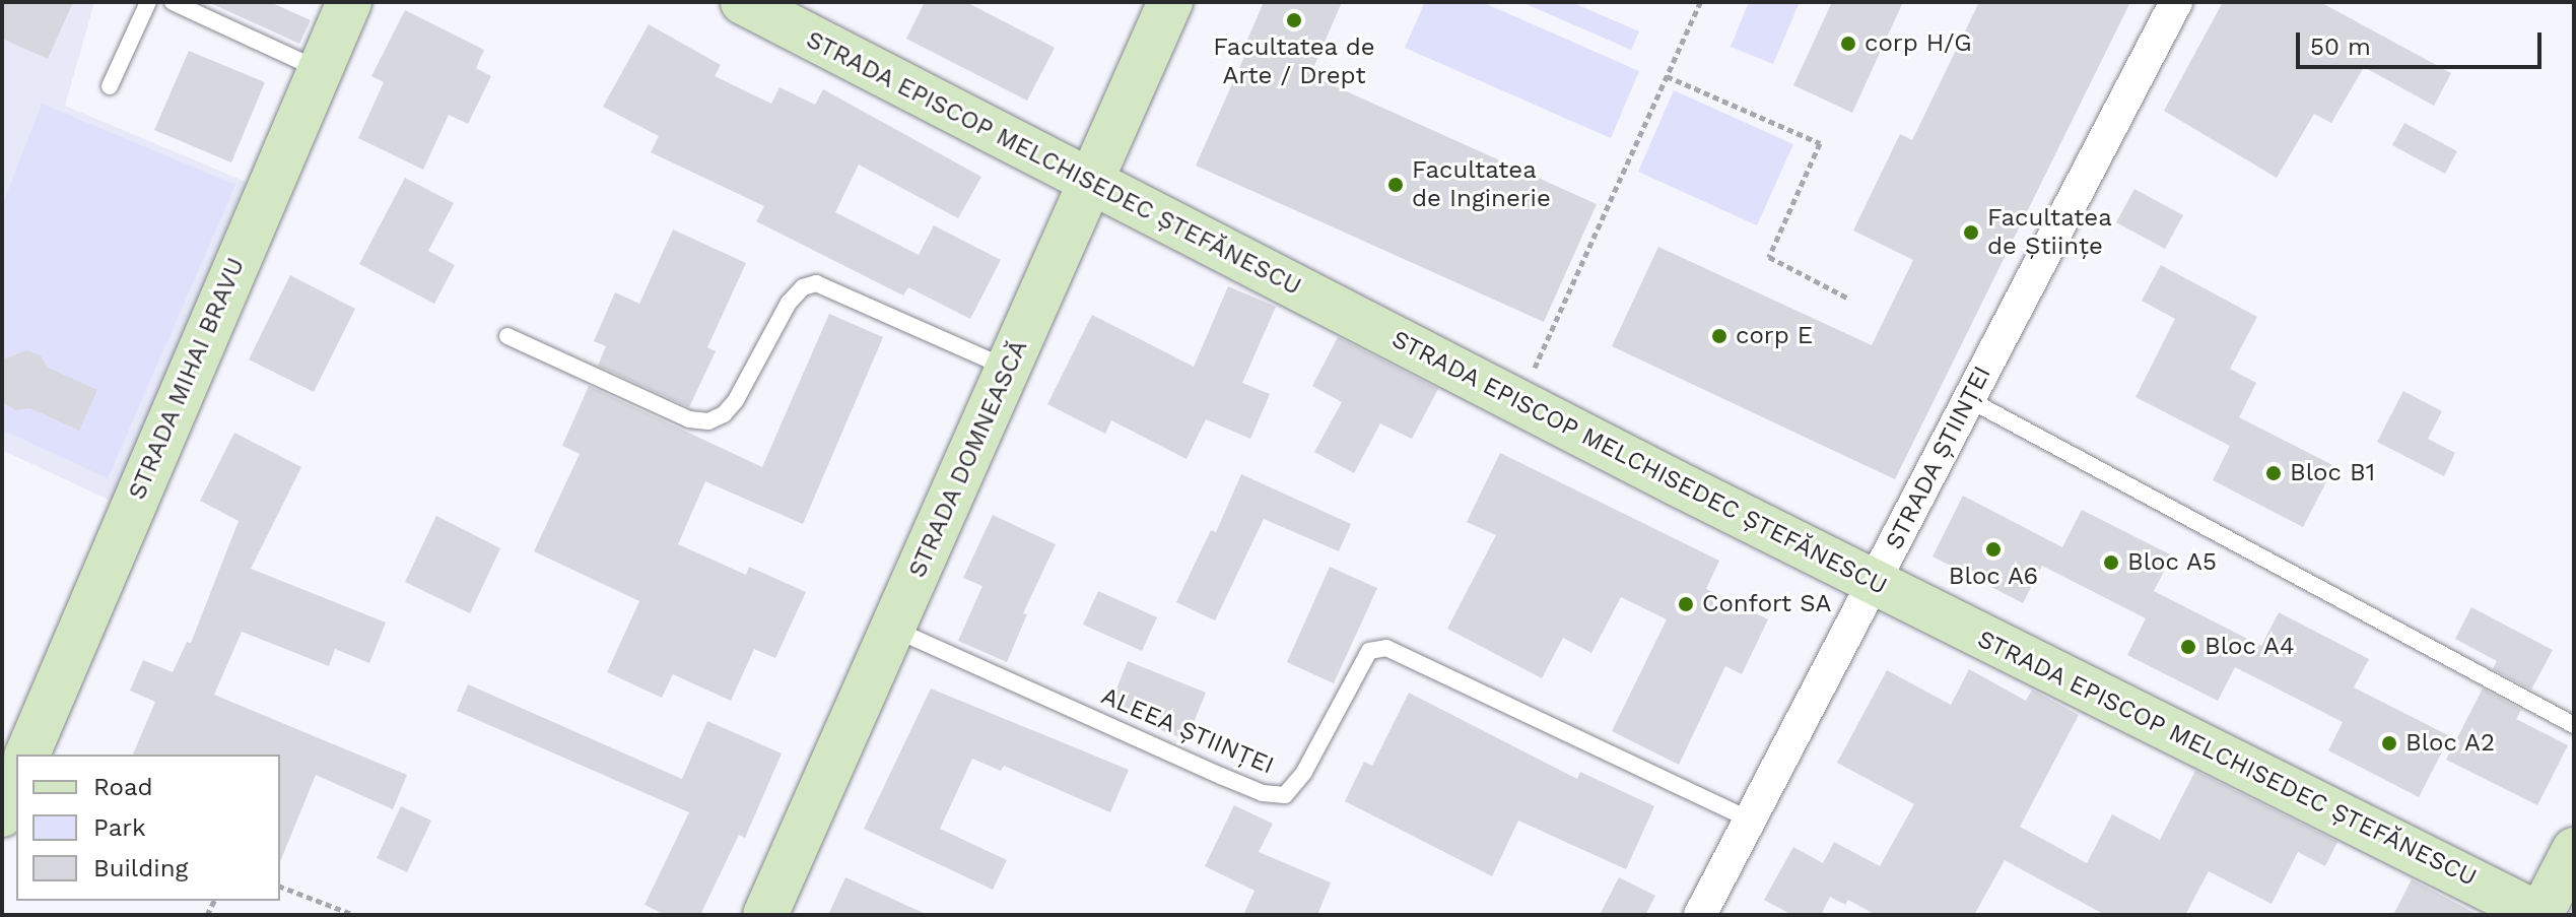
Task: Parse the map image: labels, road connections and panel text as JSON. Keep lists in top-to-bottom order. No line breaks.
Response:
{"streets":{"street":["STRADA EPISCOP MELCHISEDEC ȘTEFĂNESCU","STRADA MIHAI BRAVU","STRADA ȘTIINȚEI","STRADA DOMNEASCĂ"],"lane":["ALEEA ȘTIINȚEI"]},"crossings":[["STRADA EPISCOP MELCHISEDEC ȘTEFĂNESCU","STRADA ȘTIINȚEI"],["STRADA EPISCOP MELCHISEDEC ȘTEFĂNESCU","STRADA DOMNEASCĂ"],["STRADA ȘTIINȚEI","ALEEA ȘTIINȚEI"],["STRADA DOMNEASCĂ","ALEEA ȘTIINȚEI"]],"places":["Facultatea de Arte / Drept","corp H/G","Facultatea de Inginerie","Facultatea de Științe","corp E","Bloc B1","Bloc A6","Bloc A5","Confort SA","Bloc A4","Bloc A2"],"legend":["Road","Park","Building"],"scale_bar":"50 m"}
